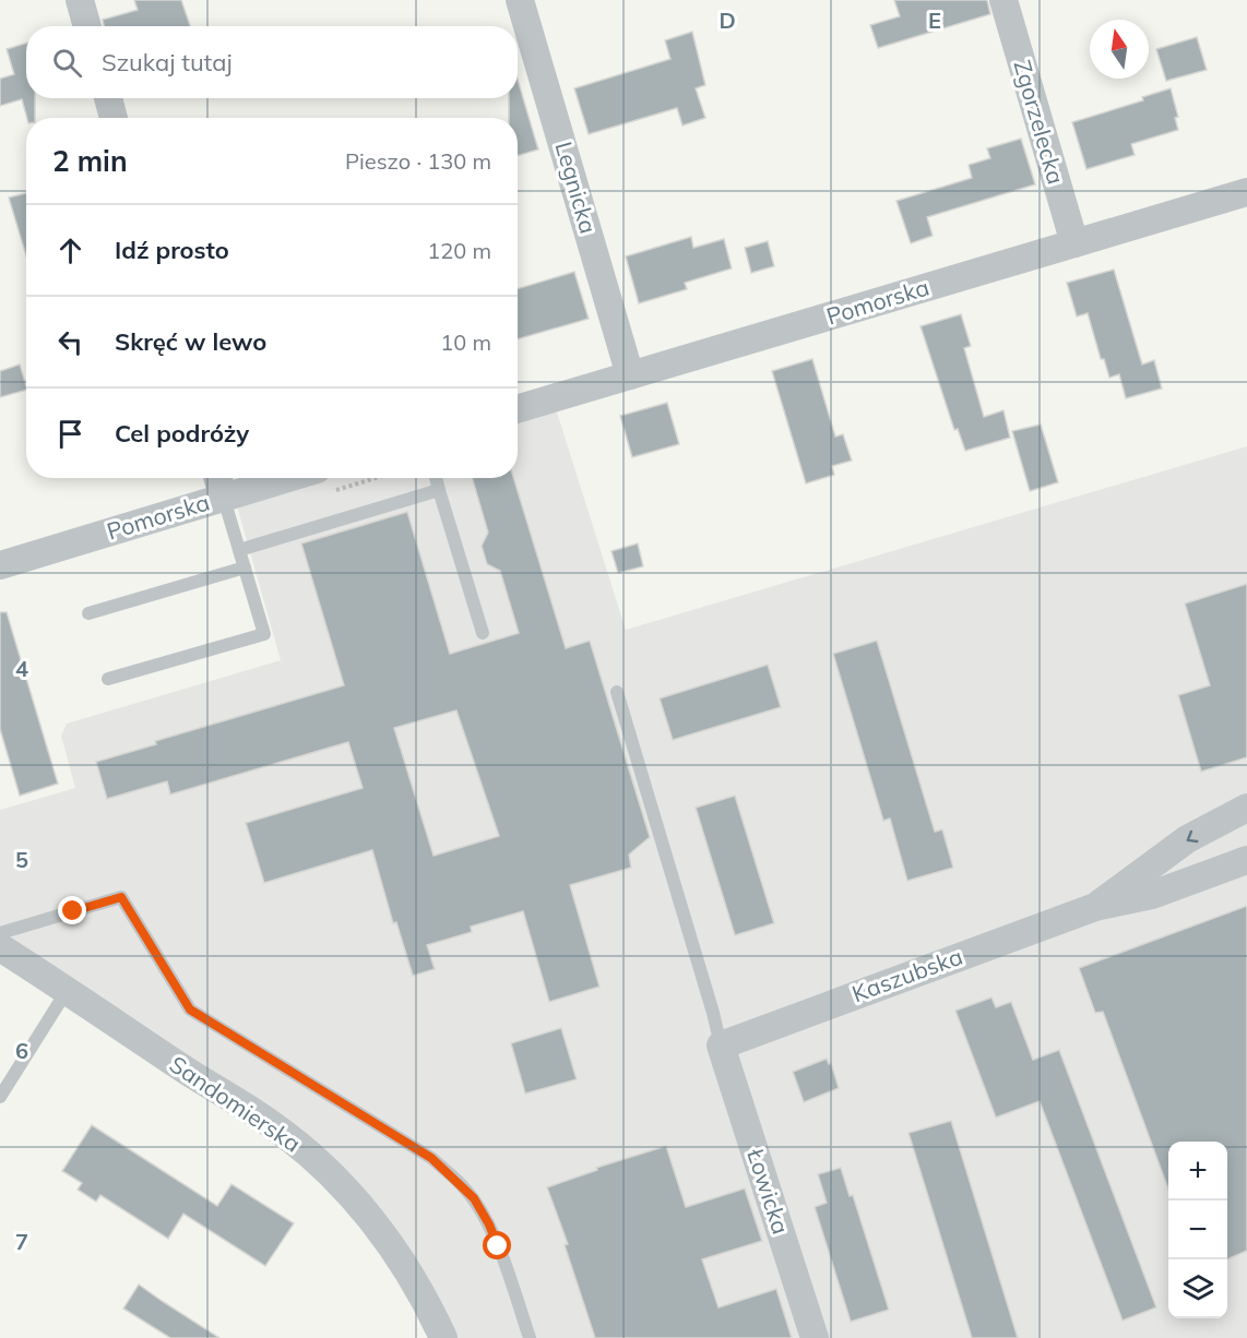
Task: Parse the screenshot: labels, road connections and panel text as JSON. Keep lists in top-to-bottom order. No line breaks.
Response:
{"streets":{"street":["Zgorzelecka","Legnicka","Pomorska","Kaszubska","Sandomierska","Łowicka"]},"crossings":[["Zgorzelecka","Pomorska"],["Legnicka","Pomorska"],["Kaszubska","Łowicka"]],"north":"top","page":{"search":"Szukaj tutaj","heading":["2 min","Pieszo · 130 m"],"list":[["Idź prosto","120 m"],["Skręć w lewo","10 m"],"Cel podróży"],"map_buttons":["+","−"]},"grid":{"columns":["D","E"],"rows":["4","5","6","7"]}}
